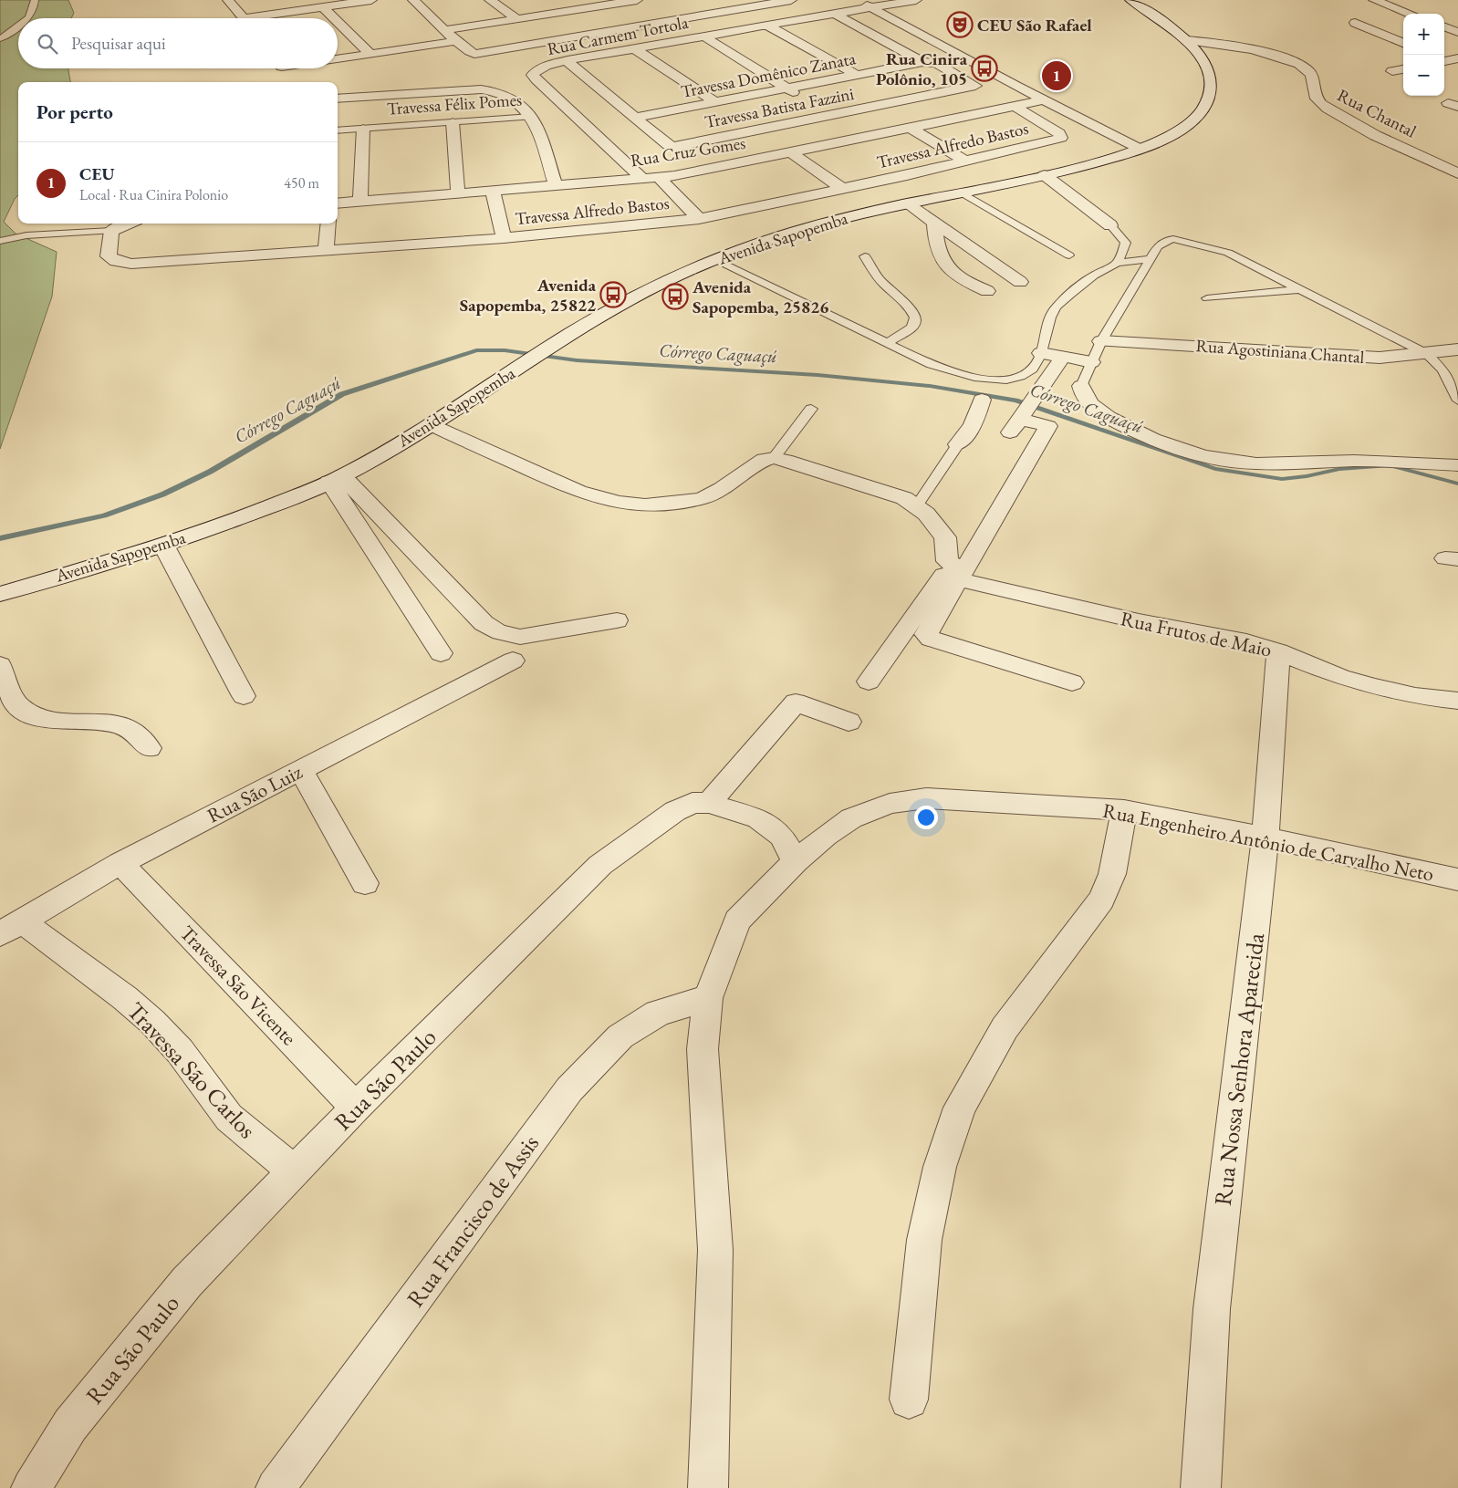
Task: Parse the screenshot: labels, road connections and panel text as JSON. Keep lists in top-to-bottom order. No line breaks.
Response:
{"streets":{"street":["Rua Carmem Tortola","Travessa Domênico Zanata","Travessa Félix Pomes","Travessa Batista Fazzini","Rua Chantal","Travessa Alfredo Bastos","Rua Cruz Gomes","Avenida Sapopemba","Rua Agostiniana Chantal","Rua Frutos de Maio","Rua São Luiz","Rua Engenheiro Antônio de Carvalho Neto","Travessa São Vicente","Rua Nossa Senhora Aparecida","Travessa São Carlos","Rua São Paulo","Rua Francisco de Assis"]},"crossings":[["Rua Carmem Tortola","Travessa Domênico Zanata"],["Rua Carmem Tortola","Rua Cruz Gomes"],["Travessa Domênico Zanata","Travessa Batista Fazzini"],["Travessa Félix Pomes","Rua Cruz Gomes"],["Rua Chantal","Avenida Sapopemba"],["Travessa Alfredo Bastos","Rua Cruz Gomes"],["Rua Frutos de Maio","Rua Nossa Senhora Aparecida"],["Rua São Luiz","Travessa São Vicente"],["Rua São Luiz","Travessa São Carlos"],["Rua Engenheiro Antônio de Carvalho Neto","Rua Nossa Senhora Aparecida"],["Rua Engenheiro Antônio de Carvalho Neto","Rua São Paulo"],["Rua Engenheiro Antônio de Carvalho Neto","Rua Francisco de Assis"],["Travessa São Vicente","Rua São Paulo"],["Travessa São Carlos","Rua São Paulo"]],"water":["Córrego Caguaçú"],"places":{"theatre":["CEU São Rafael"],"bus stop":["Rua Cinira Polônio, 105","Avenida Sapopemba, 25822","Avenida Sapopemba, 25826"]},"page":{"map_buttons":["+","−"],"search":"Pesquisar aqui","pins":"1","heading":"Por perto","list":[{"mark":"1","name":"CEU","note":"Local · Rua Cinira Polonio","value":"450 m"}]}}
